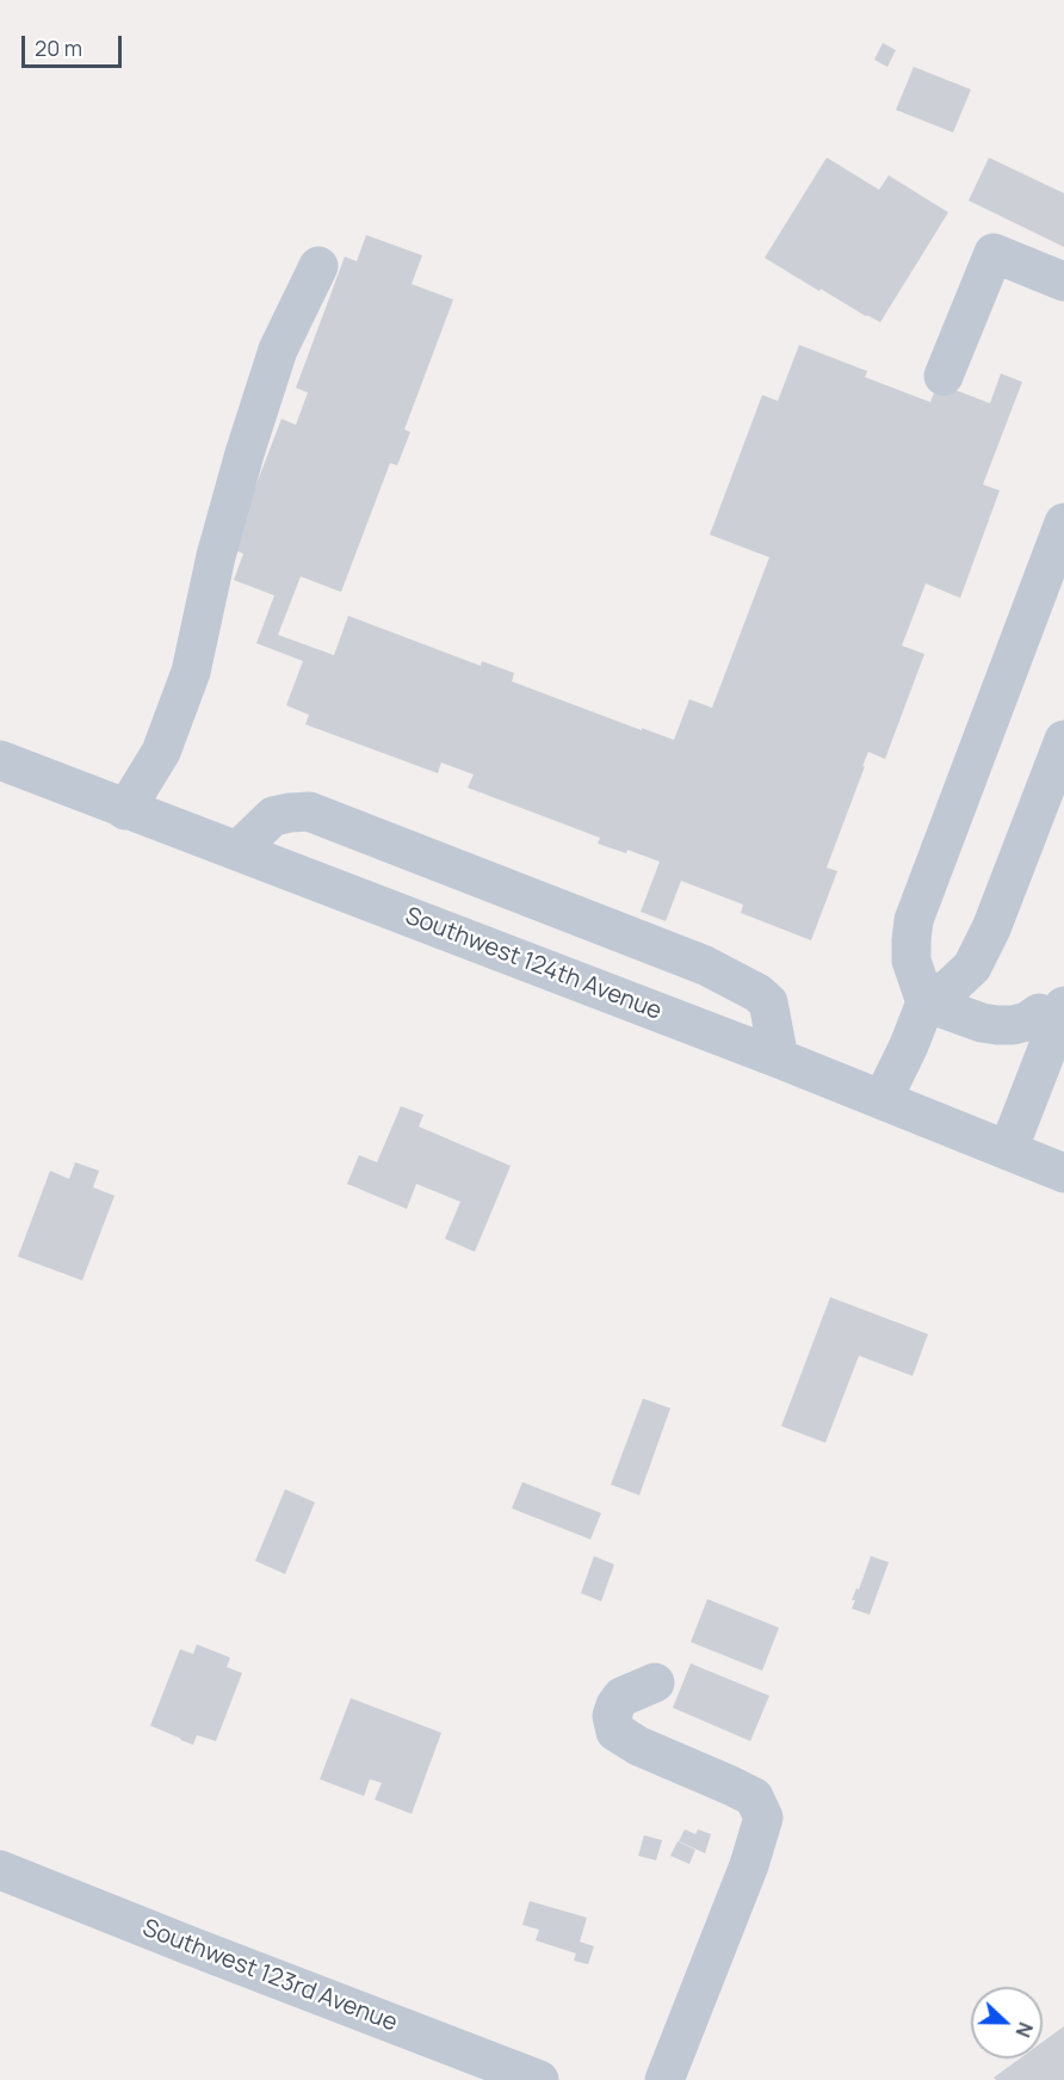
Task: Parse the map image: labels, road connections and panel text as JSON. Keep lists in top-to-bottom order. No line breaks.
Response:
{"streets":{"street":["Southwest 124th Avenue","Southwest 123rd Avenue"]},"scale_bar":"20 m","north":"right"}
